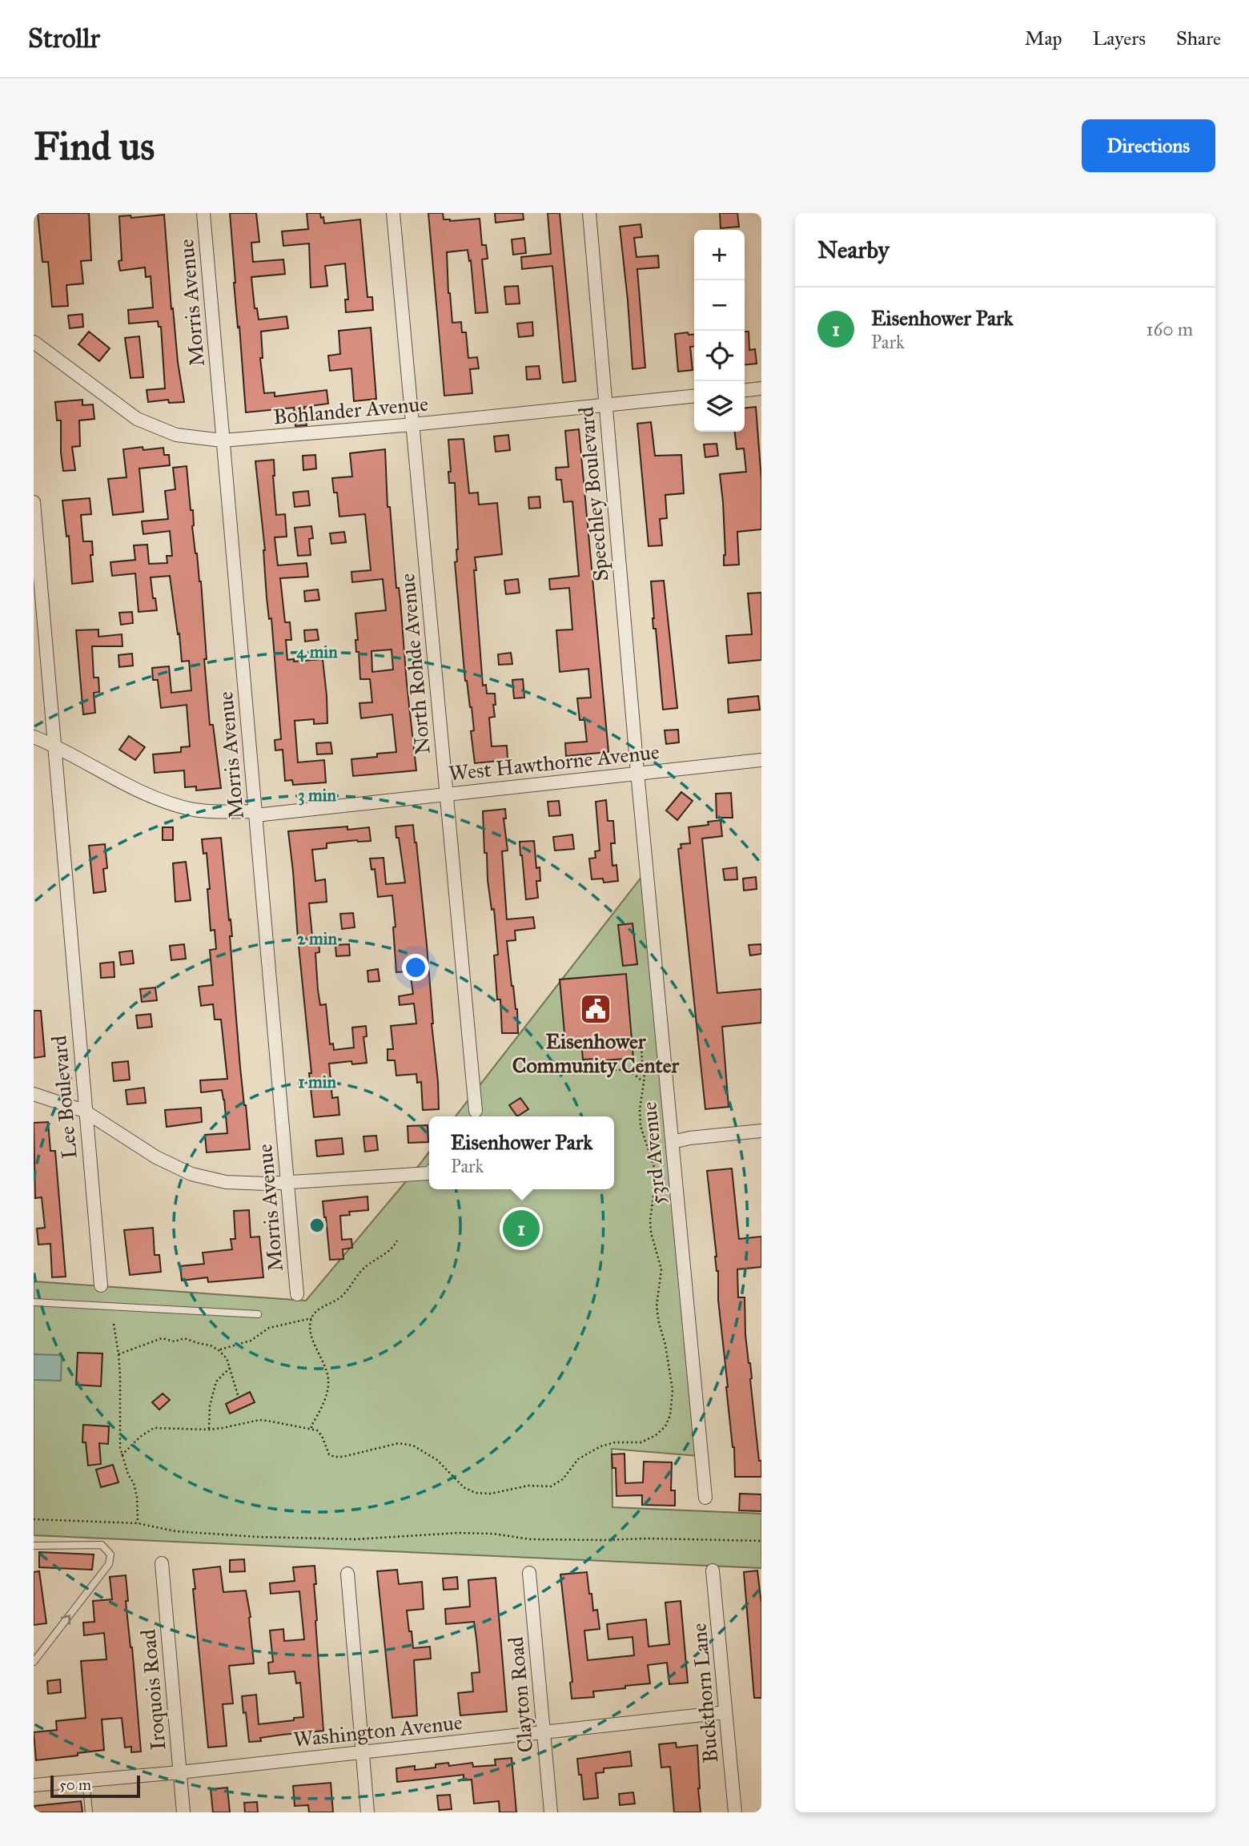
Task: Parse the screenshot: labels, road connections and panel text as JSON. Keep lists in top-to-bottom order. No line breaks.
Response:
{"streets":{"street":["Morris Avenue","Bohlander Avenue","Speechley Boulevard","North Rohde Avenue","West Hawthorne Avenue","Lee Boulevard","53rd Avenue","Iroquois Road","Buckthorn Lane","Clayton Road","Washington Avenue"]},"crossings":[["Morris Avenue","Bohlander Avenue"],["Morris Avenue","West Hawthorne Avenue"],["Bohlander Avenue","Speechley Boulevard"],["Bohlander Avenue","North Rohde Avenue"],["Speechley Boulevard","West Hawthorne Avenue"],["Speechley Boulevard","53rd Avenue"],["North Rohde Avenue","West Hawthorne Avenue"],["West Hawthorne Avenue","Lee Boulevard"],["West Hawthorne Avenue","53rd Avenue"],["Iroquois Road","Washington Avenue"],["Buckthorn Lane","Washington Avenue"],["Clayton Road","Washington Avenue"]],"places":{"public building":["Eisenhower Community Center"]},"scale_bar":"50 m","page":{"header":"Strollr","nav":["Map","Layers","Share"],"buttons":"Directions","title":"Find us","heading":"Nearby","map_buttons":["+","−"],"list":[{"mark":"1","name":"Eisenhower Park","note":"Park","value":"160 m"}],"popup":["Eisenhower Park","Park"],"pins":"1","scale":"50 m"},"rings":["4 min","3 min","2 min","1 min"]}
